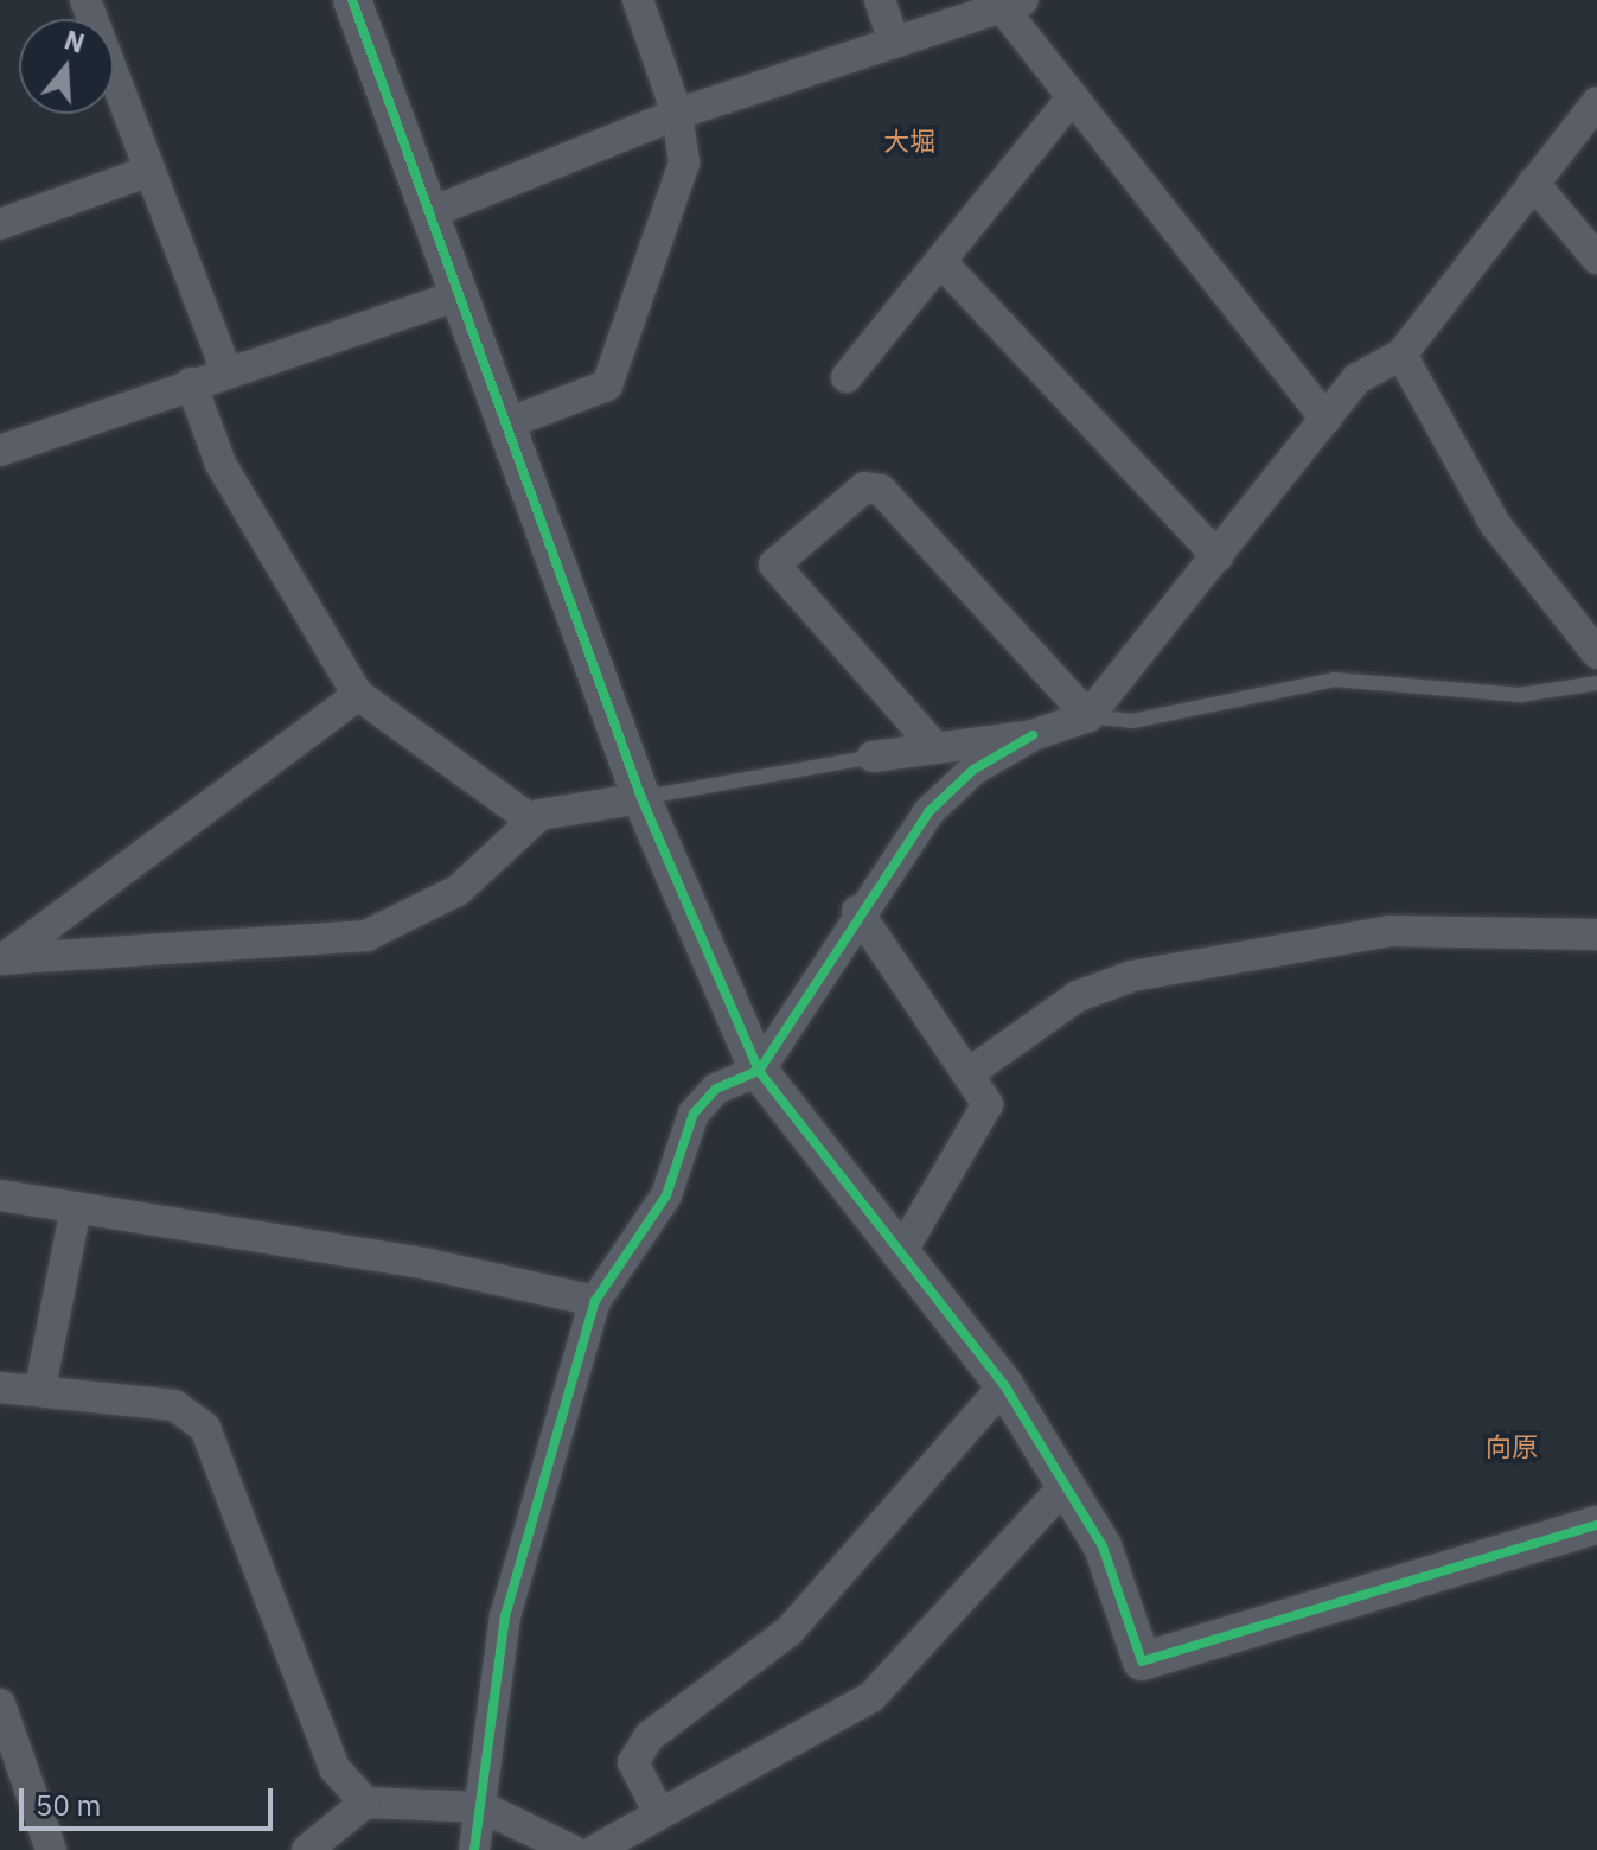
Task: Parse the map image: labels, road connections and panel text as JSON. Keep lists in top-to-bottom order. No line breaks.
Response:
{"districts":["大堀","向原"],"scale_bar":"50 m","north":"top"}
